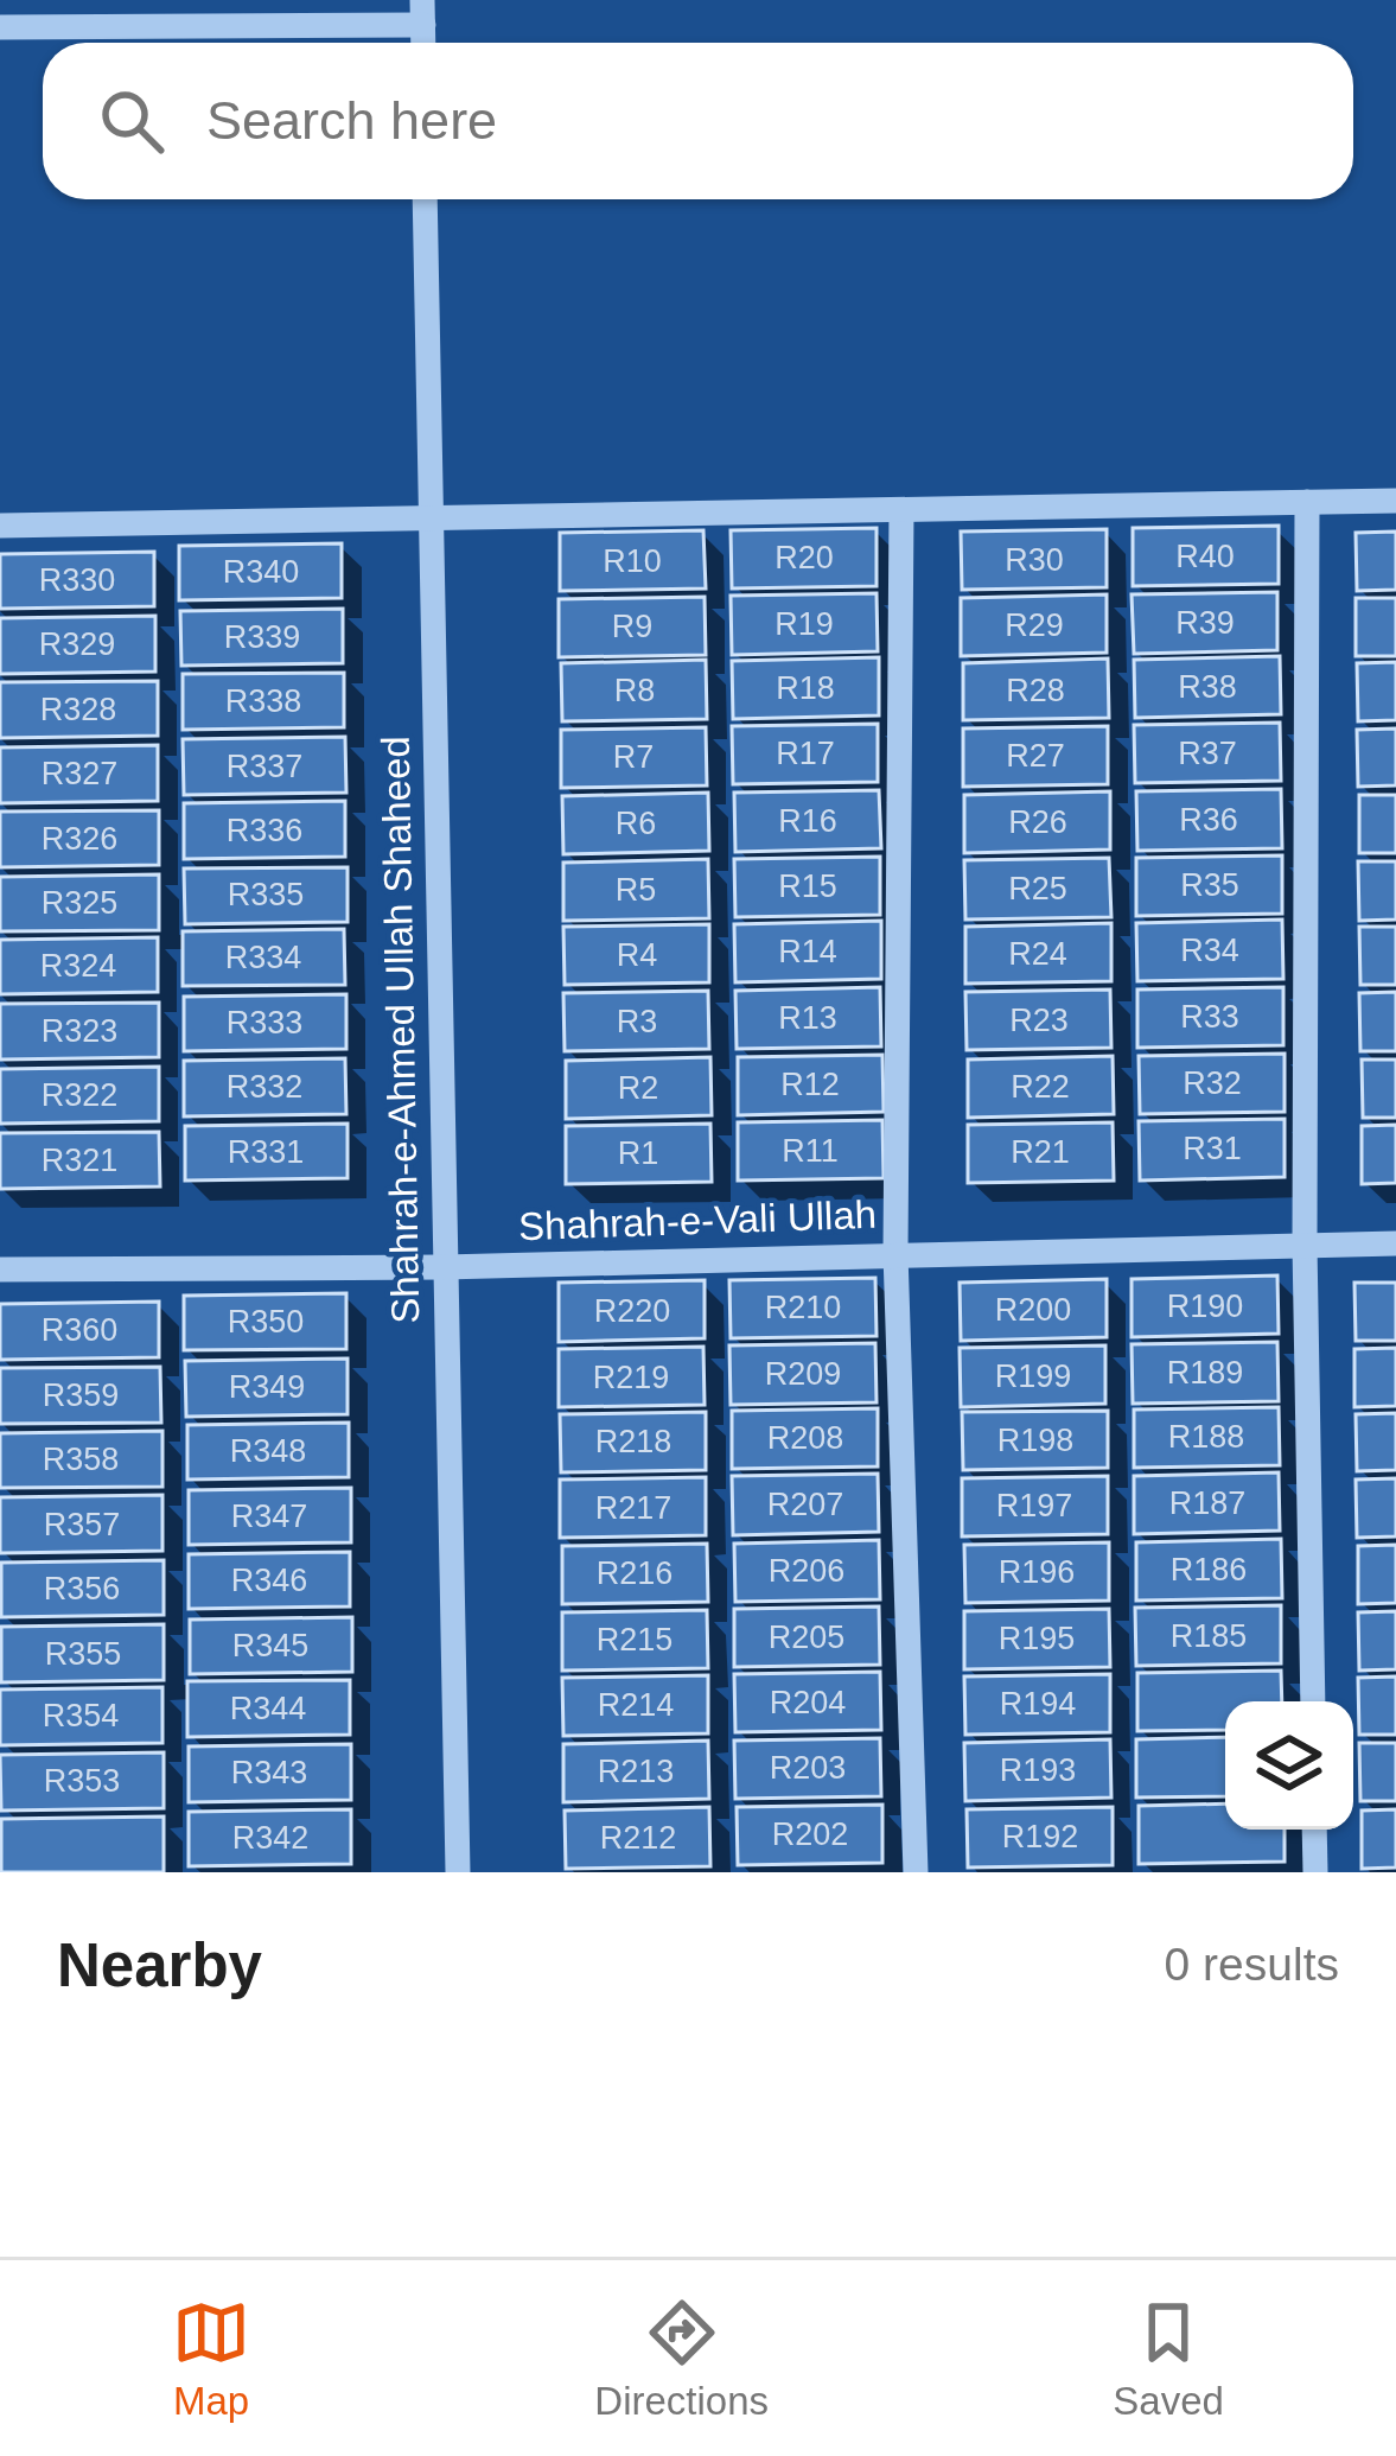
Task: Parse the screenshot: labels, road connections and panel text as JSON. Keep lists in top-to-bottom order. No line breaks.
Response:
{"streets":{"street":["Shahrah-e-Ahmed Ullah Shaheed","Shahrah-e-Vali Ullah"]},"crossings":[["Shahrah-e-Ahmed Ullah Shaheed","Shahrah-e-Vali Ullah"]],"house_numbers":["R40","R20","R30","R10","R340","R330","R39","R19","R29","R9","R339","R329","R38","R18","R8","R28","R338","R328","R17","R37","R27","R7","R337","R327","R36","R16","R26","R6","R336","R326","R35","R15","R25","R5","R335","R325","R34","R14","R24","R4","R334","R324","R33","R13","R23","R3","R333","R323","R32","R12","R332","R22","R2","R322","R31","R11","R331","R21","R1","R321","R190","R210","R200","R220","R350","R360","R189","R209","R199","R219","R349","R359","R188","R208","R198","R218","R348","R358","R187","R207","R197","R217","R347","R357","R186","R206","R196","R216","R346","R356","R185","R205","R195","R215","R345","R355","R204","R194","R214","R344","R354","R203","R193","R213","R343","R353","R202","R192","R342","R212"],"page":{"search":"Search here","heading":["Nearby","0 results"],"nav":["Map","Directions","Saved"]}}
